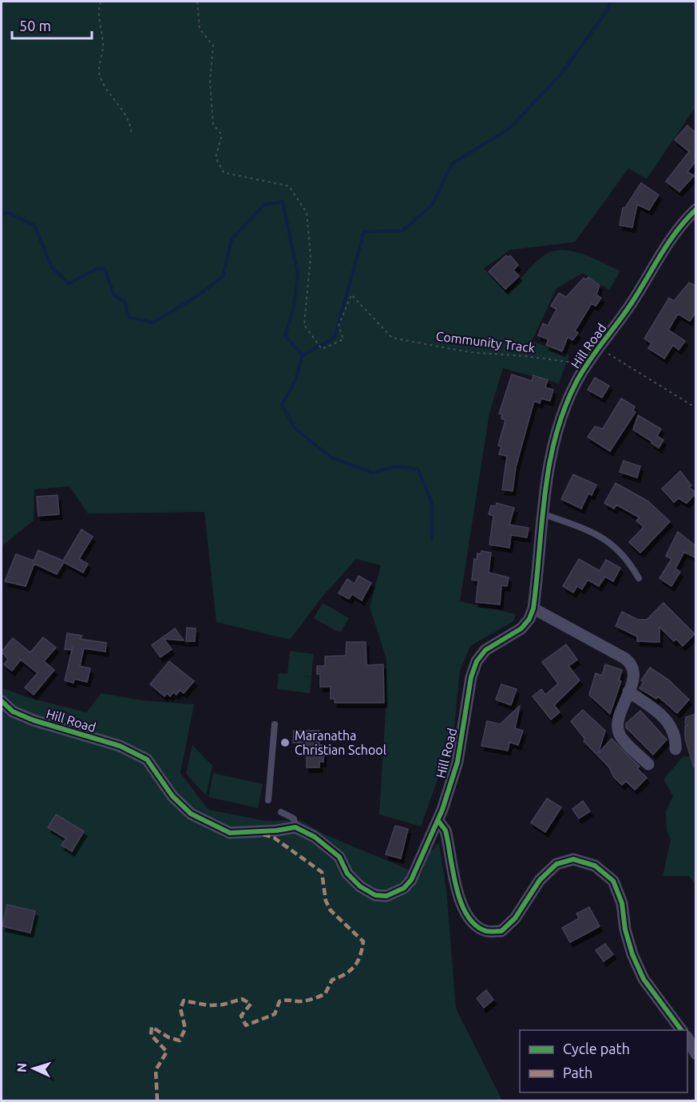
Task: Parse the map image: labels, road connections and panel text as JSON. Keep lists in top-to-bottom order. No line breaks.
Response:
{"streets":{"street":["Hill Road"],"path":["Community Track"]},"crossings":[["Community Track","Hill Road"]],"places":["Maranatha Christian School"],"legend":["Cycle path","Path"],"scale_bar":"50 m","north":"left"}
